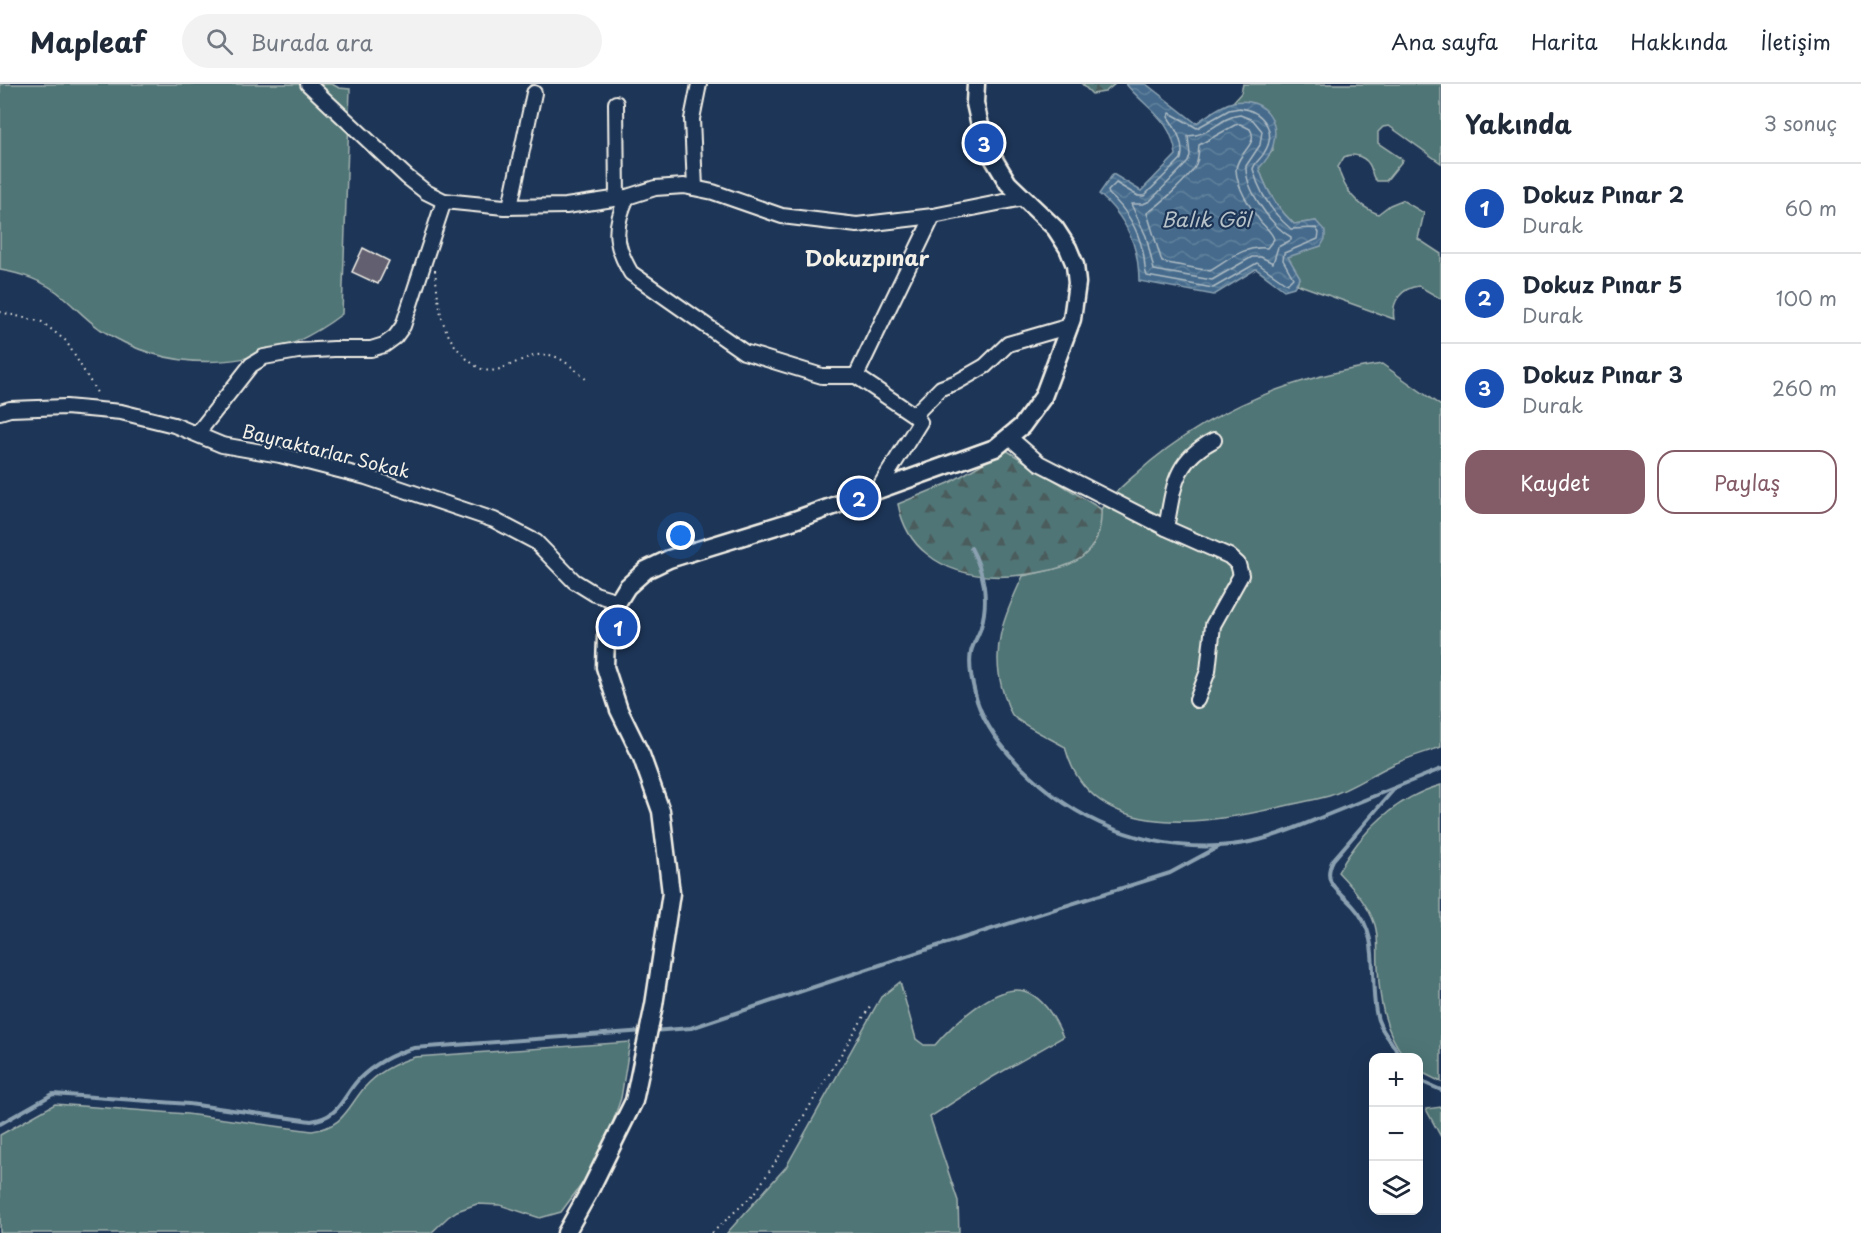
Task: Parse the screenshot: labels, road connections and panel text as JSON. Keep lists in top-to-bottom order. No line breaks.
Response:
{"streets":{"street":["Bayraktarlar Sokak"]},"districts":["Dokuzpınar"],"water":["Balık Göl"],"page":{"header":"Mapleaf","search":"Burada ara","nav":["Ana sayfa","Harita","Hakkında","İletişim"],"heading":["Yakında","3 sonuç"],"pins":["3","2","1"],"list":[{"mark":"1","name":"Dokuz Pınar 2","note":"Durak","value":"60 m"},{"mark":"2","name":"Dokuz Pınar 5","note":"Durak","value":"100 m"},{"mark":"3","name":"Dokuz Pınar 3","note":"Durak","value":"260 m"}],"buttons":["Kaydet","Paylaş"],"map_buttons":["+","−"]}}
